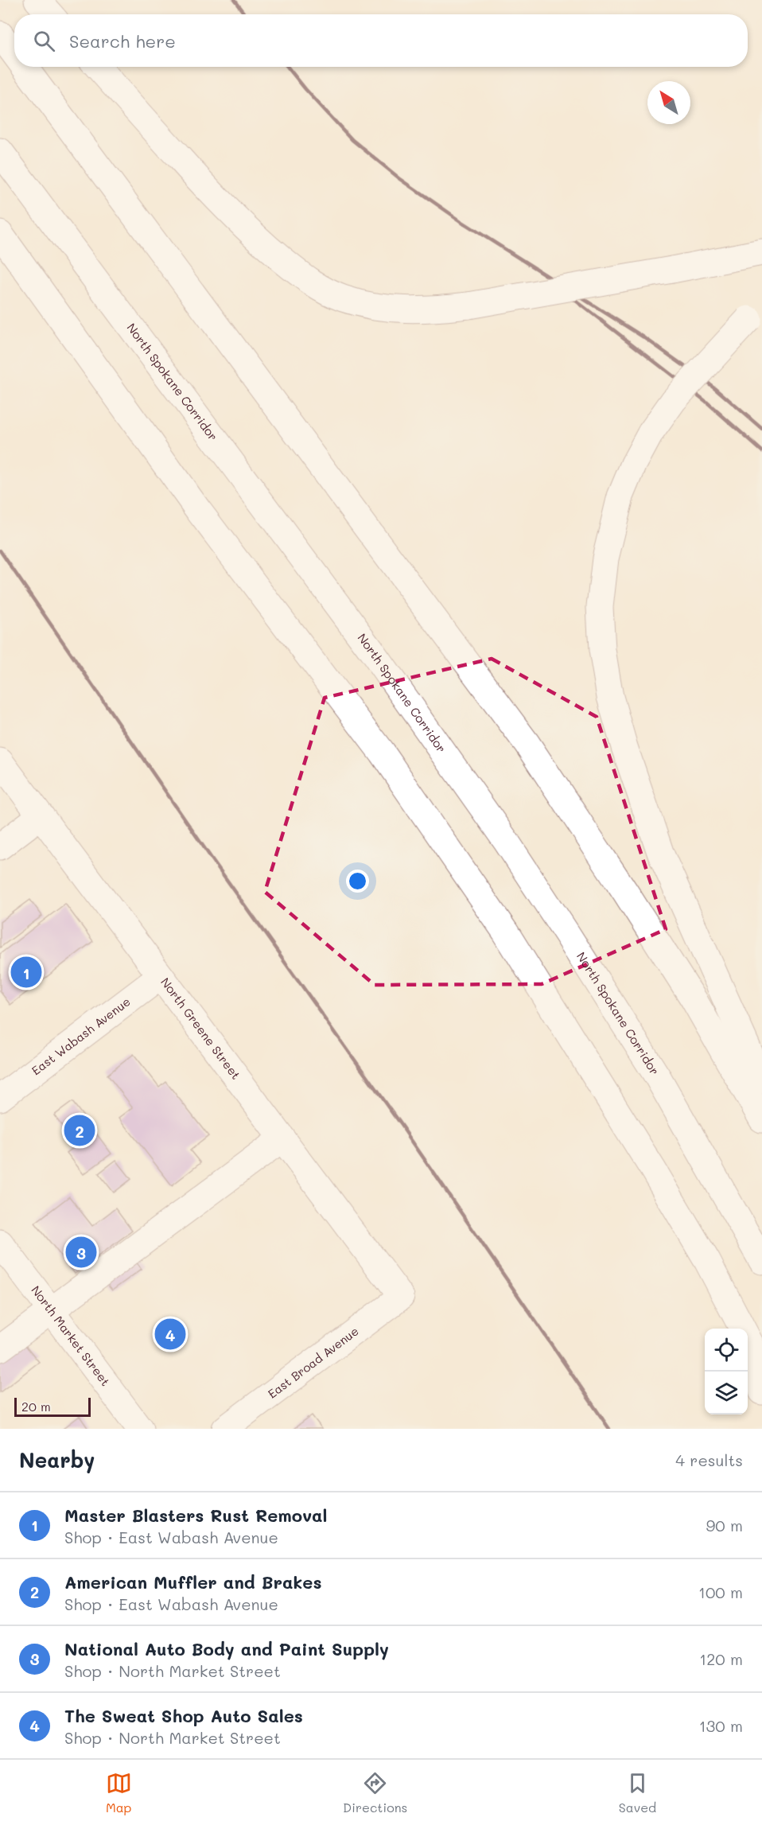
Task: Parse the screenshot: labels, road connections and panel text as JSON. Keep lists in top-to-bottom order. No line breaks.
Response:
{"streets":{"main road":["North Spokane Corridor","North Greene Street","East Wabash Avenue","North Market Street","East Broad Avenue"]},"crossings":[["North Greene Street","East Wabash Avenue"],["North Greene Street","East Broad Avenue"]],"scale_bar":"20 m","north":"top left","page":{"search":"Search here","pins":["1","2","3","4"],"scale":"20 m","heading":["Nearby","4 results"],"list":[{"mark":"1","name":"Master Blasters Rust Removal","note":"Shop · East Wabash Avenue","value":"90 m"},{"mark":"2","name":"American Muffler and Brakes","note":"Shop · East Wabash Avenue","value":"100 m"},{"mark":"3","name":"National Auto Body and Paint Supply","note":"Shop · North Market Street","value":"120 m"},{"mark":"4","name":"The Sweat Shop Auto Sales","note":"Shop · North Market Street","value":"130 m"}],"nav":["Map","Directions","Saved"]}}
